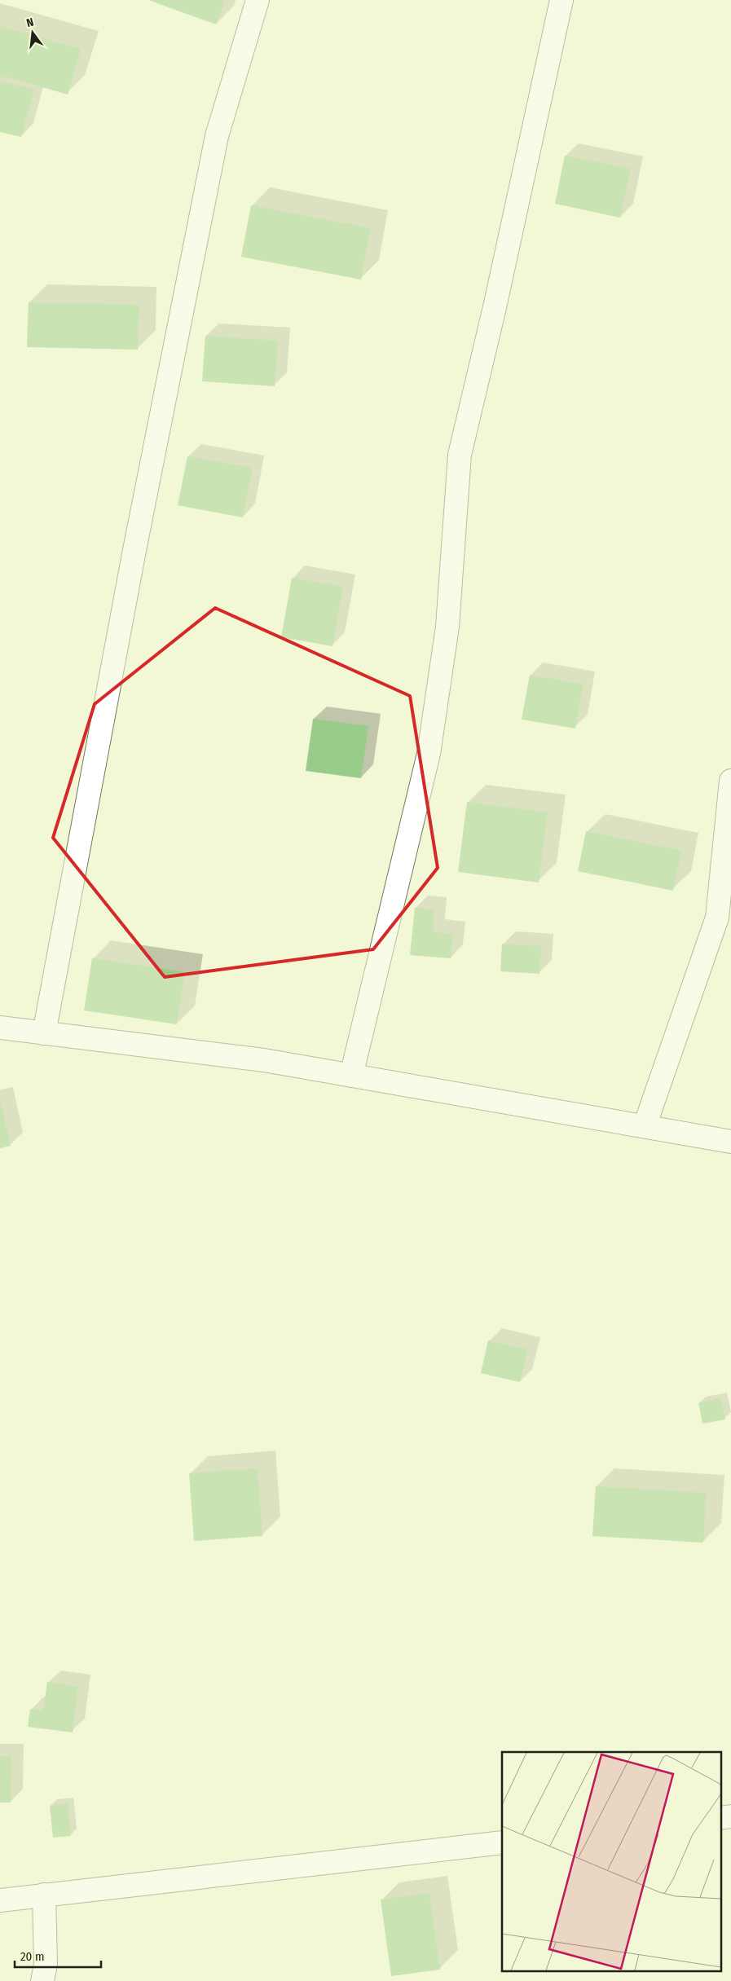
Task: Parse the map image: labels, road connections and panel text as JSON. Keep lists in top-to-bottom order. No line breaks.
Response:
{"scale_bar":"20 m","north":"top"}
